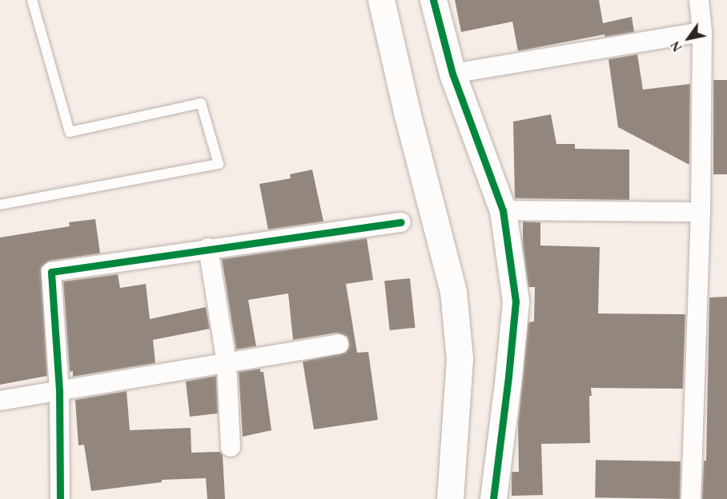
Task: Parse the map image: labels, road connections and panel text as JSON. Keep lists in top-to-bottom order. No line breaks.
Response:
{"north":"bottom left"}
